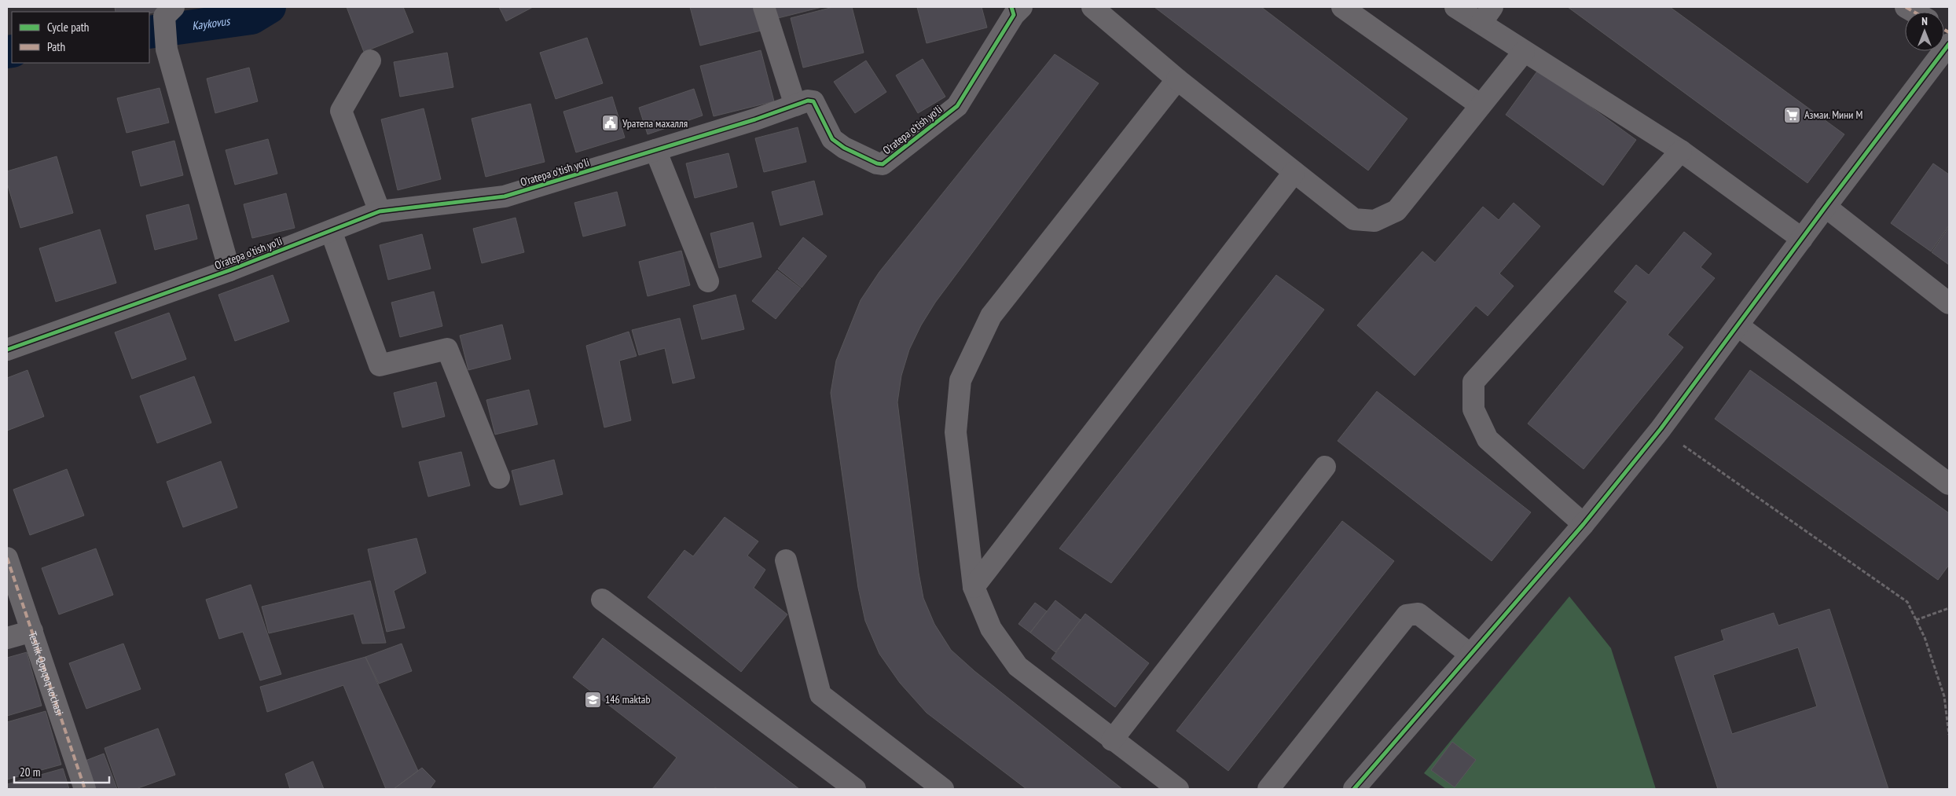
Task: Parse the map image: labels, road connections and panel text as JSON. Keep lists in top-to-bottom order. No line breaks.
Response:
{"streets":{"street":["O'ratepa o'tish yo'li","Teshik-Qopqoq ko'chasi"]},"water":["Kaykovus"],"places":{"supermarket":["Азмаи. Мини М"],"public building":["Уратепа махалля"],"school or university":["146 maktab"]},"legend":["Cycle path","Path"],"scale_bar":"20 m","north":"top"}
